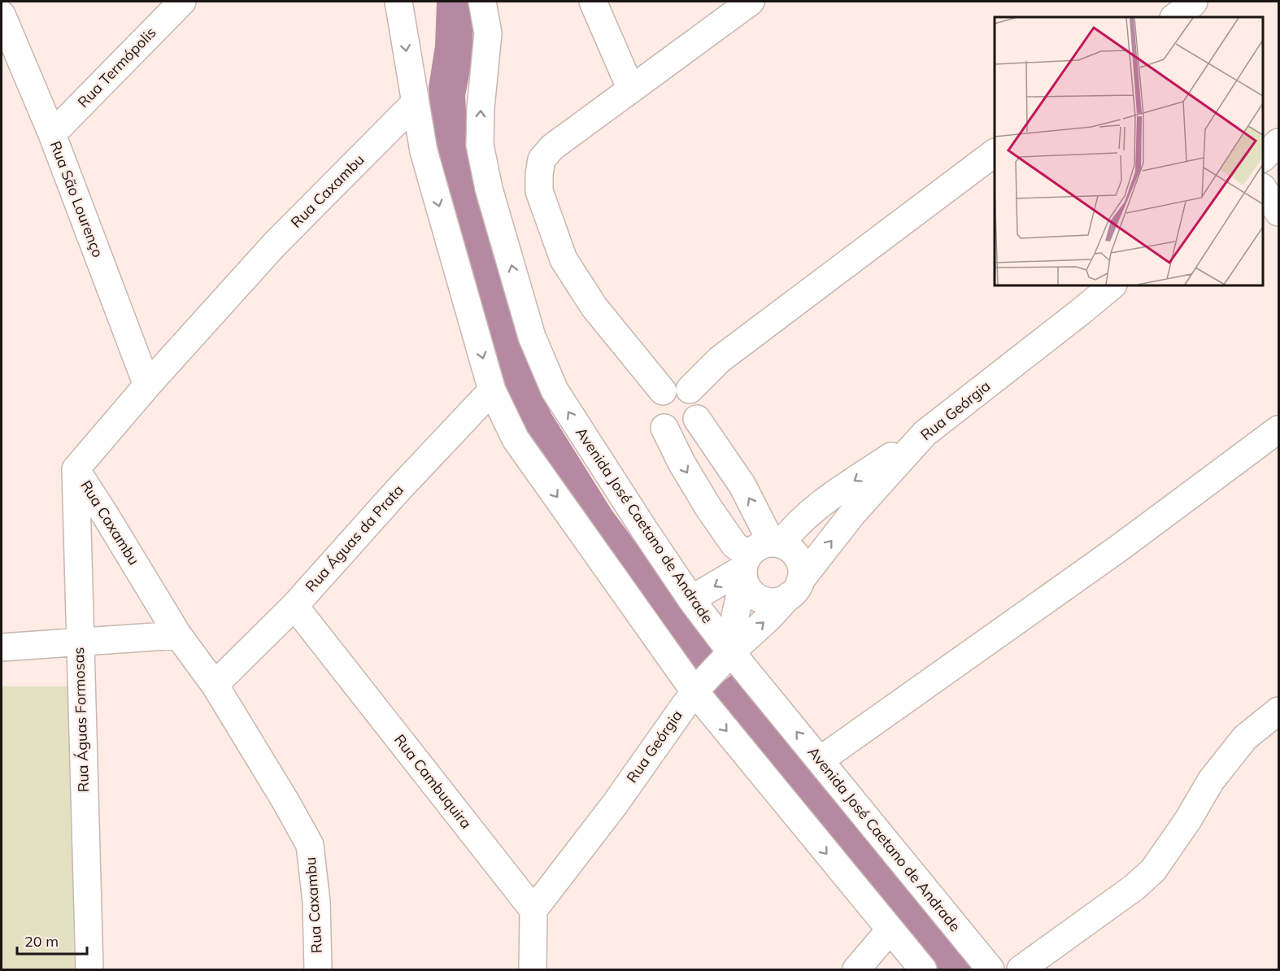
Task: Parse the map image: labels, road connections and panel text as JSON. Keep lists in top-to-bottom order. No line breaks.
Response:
{"streets":{"street":["Rua Termópolis","Rua Caxambu","Rua São Lourenço","Rua Geórgia","Avenida José Caetano de Andrade","Rua Águas da Prata","Rua Águas Formosas","Rua Cambuquira"]},"crossings":[["Rua Termópolis","Rua São Lourenço"],["Rua Caxambu","Rua São Lourenço"],["Rua Caxambu","Rua Águas da Prata"],["Rua Caxambu","Rua Águas Formosas"],["Rua Geórgia","Avenida José Caetano de Andrade"],["Rua Geórgia","Rua Cambuquira"],["Rua Águas da Prata","Rua Cambuquira"]],"scale_bar":"20 m"}
